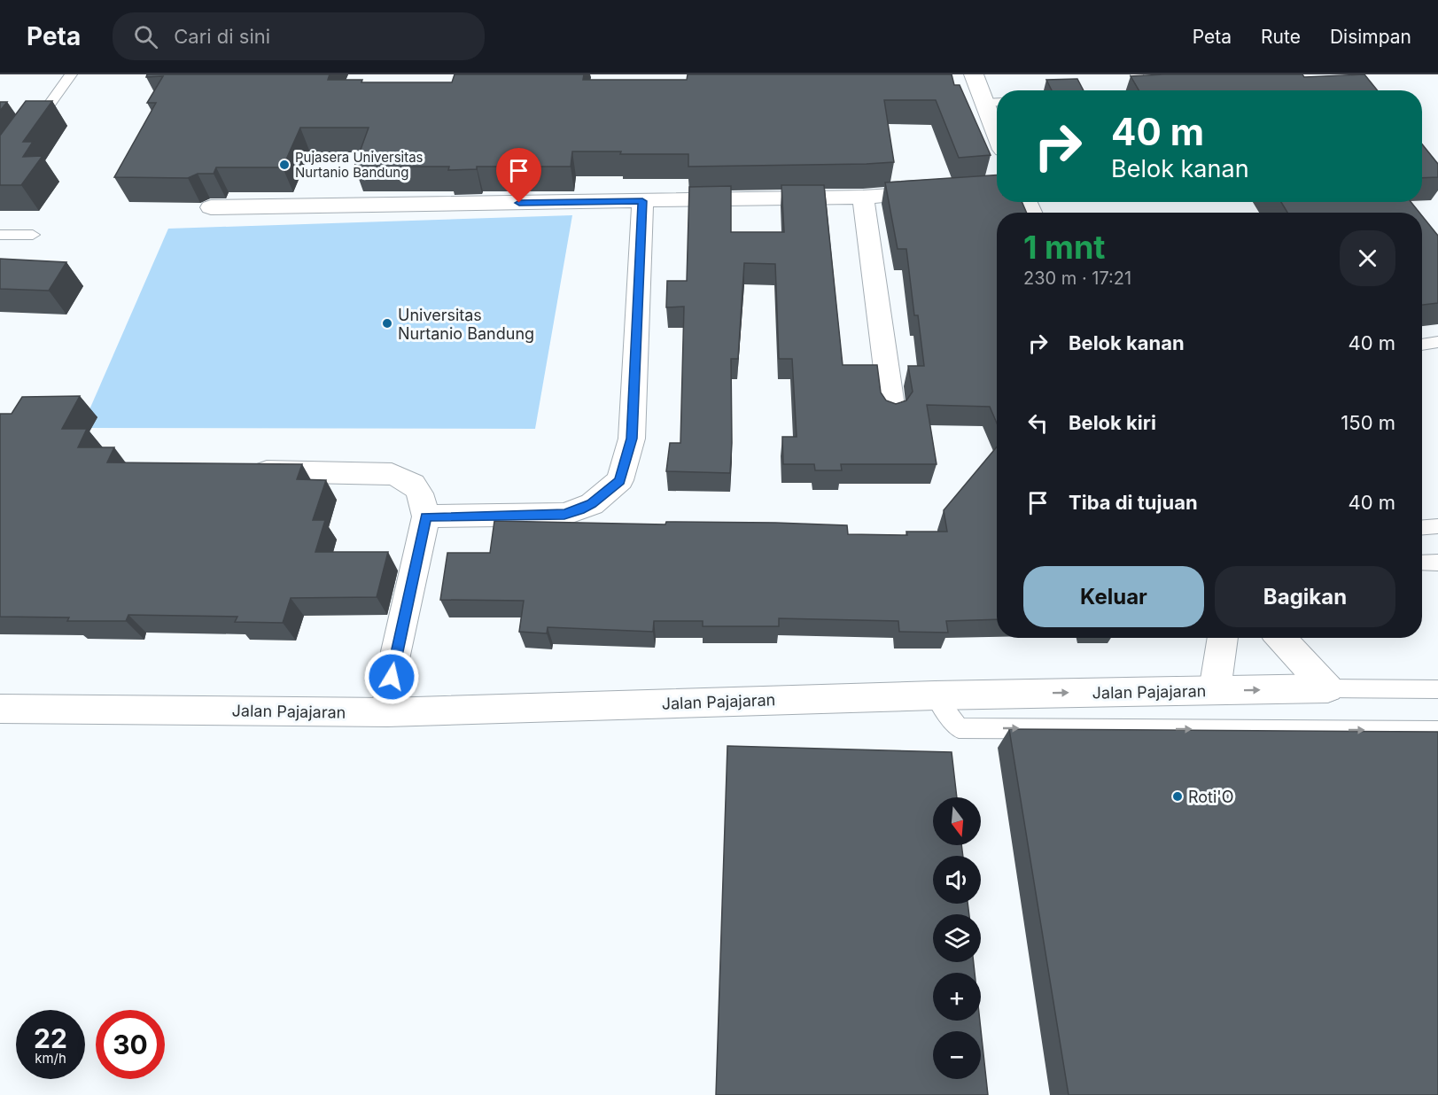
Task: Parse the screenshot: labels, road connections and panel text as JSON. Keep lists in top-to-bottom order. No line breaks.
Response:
{"streets":{"street":["Jalan Pajajaran"]},"places":["Pujasera Universitas Nurtanio Bandung","Universitas Nurtanio Bandung","Roti'O"],"north":"bottom","page":{"header":"Peta","search":"Cari di sini","nav":["Peta","Rute","Disimpan"],"turn":["40 m","Belok kanan"],"heading":["1 mnt","230 m · 17:21"],"list":[{"name":"Belok kanan","value":"40 m"},{"name":"Belok kiri","value":"150 m"},{"name":"Tiba di tujuan","value":"40 m"}],"buttons":["Keluar","Bagikan"],"map_buttons":["+","−"],"speed":"22 km/h","limit":"30"}}
